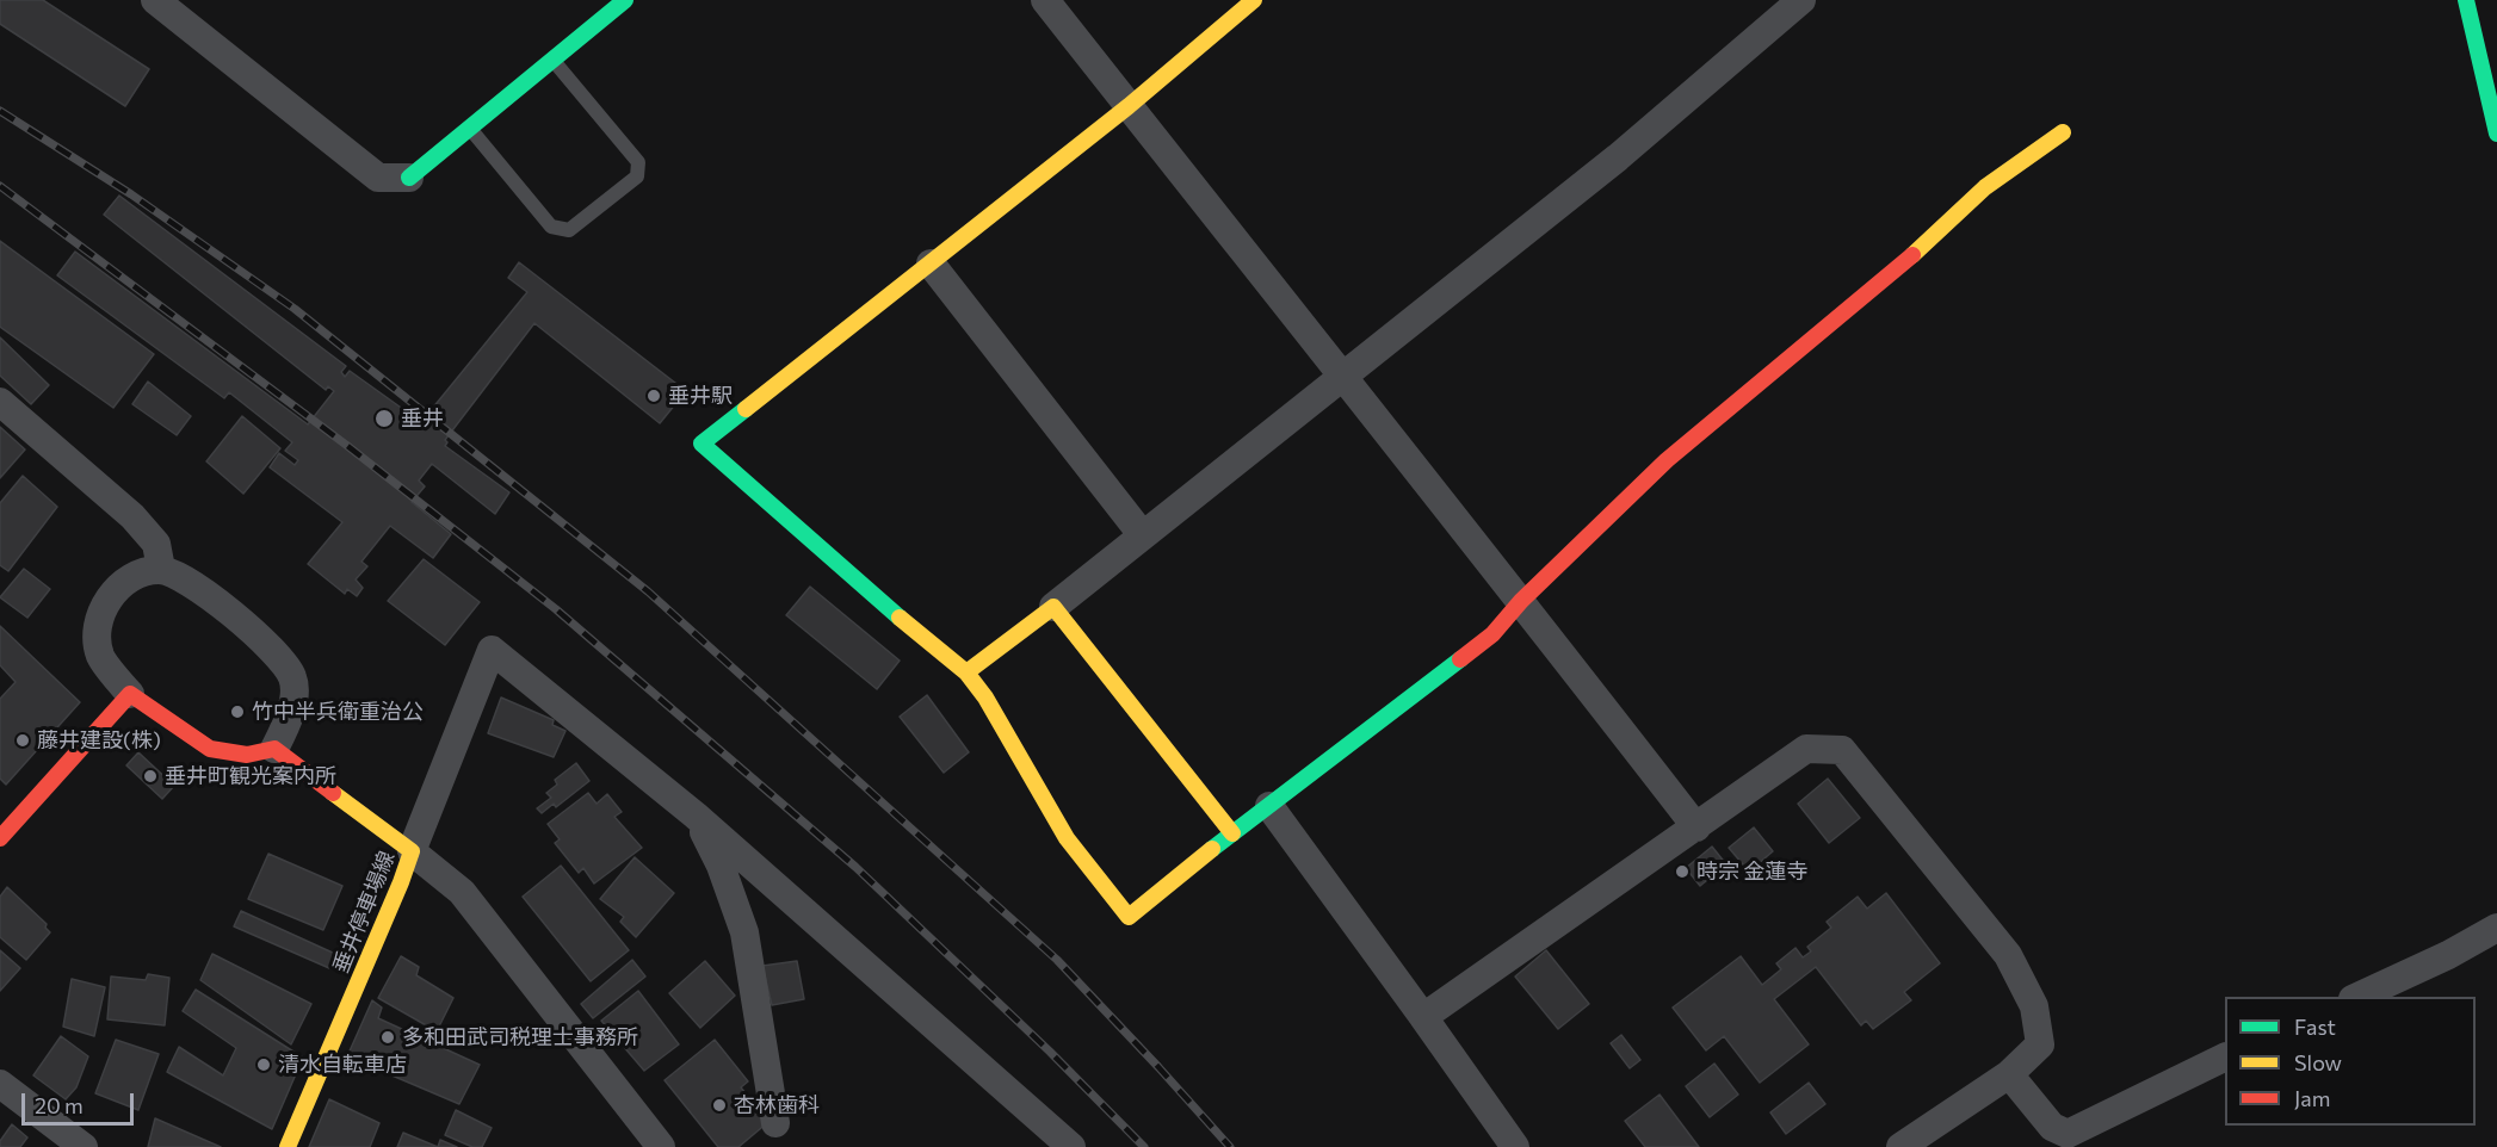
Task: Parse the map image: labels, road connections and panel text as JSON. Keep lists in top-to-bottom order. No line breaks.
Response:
{"streets":{"main road":["垂井停車場線"]},"places":["垂井駅","垂井","竹中半兵衛重治公","藤井建設(株)","垂井町観光案内所","時宗 金蓮寺","多和田武司税理士事務所","清水自転車店","杏林歯科"],"legend":["Fast","Slow","Jam"],"scale_bar":"20 m"}
